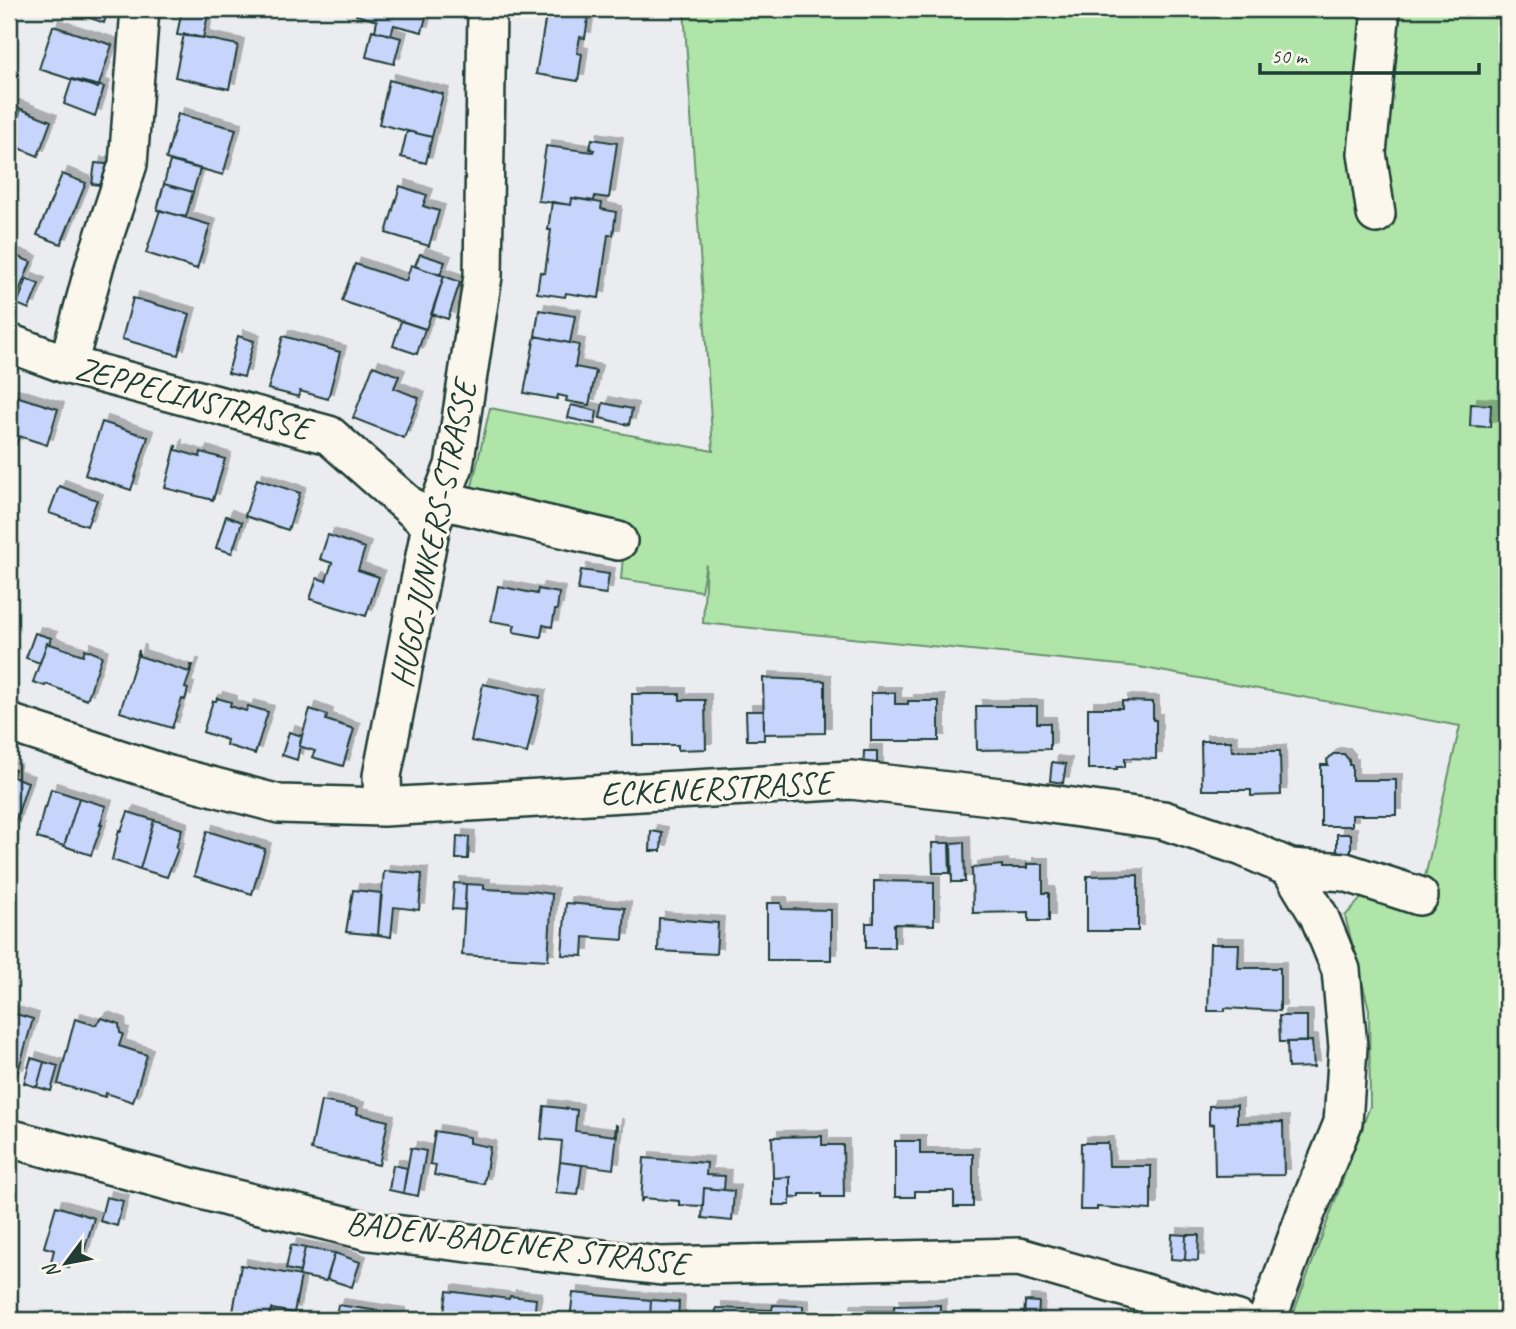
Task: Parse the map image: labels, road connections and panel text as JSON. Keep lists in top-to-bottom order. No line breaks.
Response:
{"streets":{"street":["ZEPPELINSTRASSE","HUGO-JUNKERS-STRASSE","ECKENERSTRASSE","BADEN-BADENER STRASSE"]},"crossings":[["ZEPPELINSTRASSE","HUGO-JUNKERS-STRASSE"],["HUGO-JUNKERS-STRASSE","ECKENERSTRASSE"]],"scale_bar":"50 m","north":"bottom left"}
